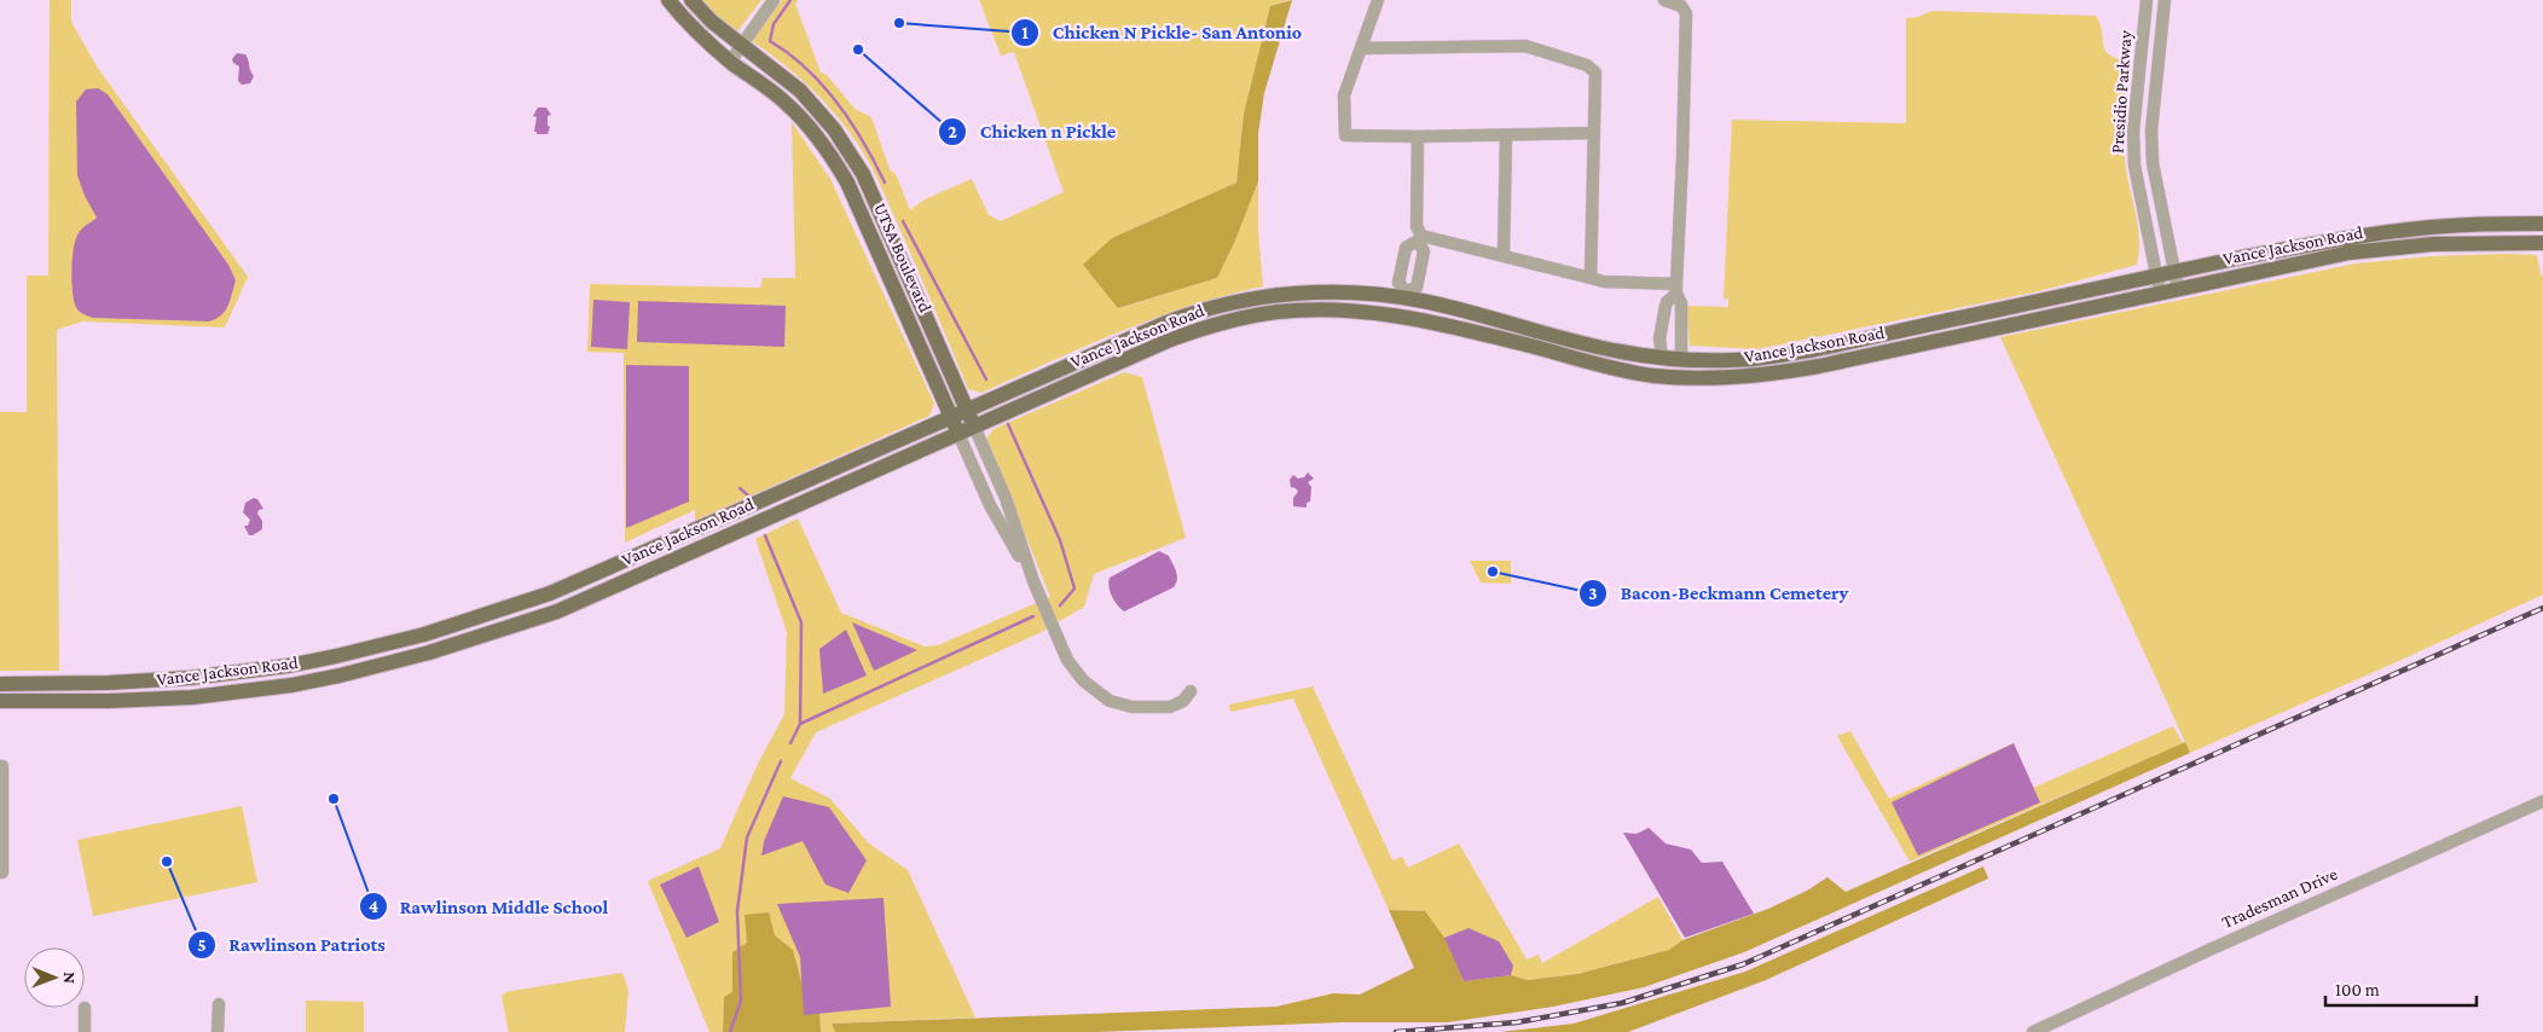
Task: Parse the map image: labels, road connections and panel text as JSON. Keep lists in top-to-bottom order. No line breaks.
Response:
{"streets":{"main road":["Vance Jackson Road","UTSA Boulevard"],"street":["Presidio Parkway","Tradesman Drive"]},"crossings":[["Presidio Parkway","Vance Jackson Road"],["Vance Jackson Road","UTSA Boulevard"]],"places":["Chicken N Pickle- San Antonio","Chicken n Pickle","Bacon-Beckmann Cemetery","Rawlinson Middle School","Rawlinson Patriots"],"scale_bar":"100 m","north":"right"}
